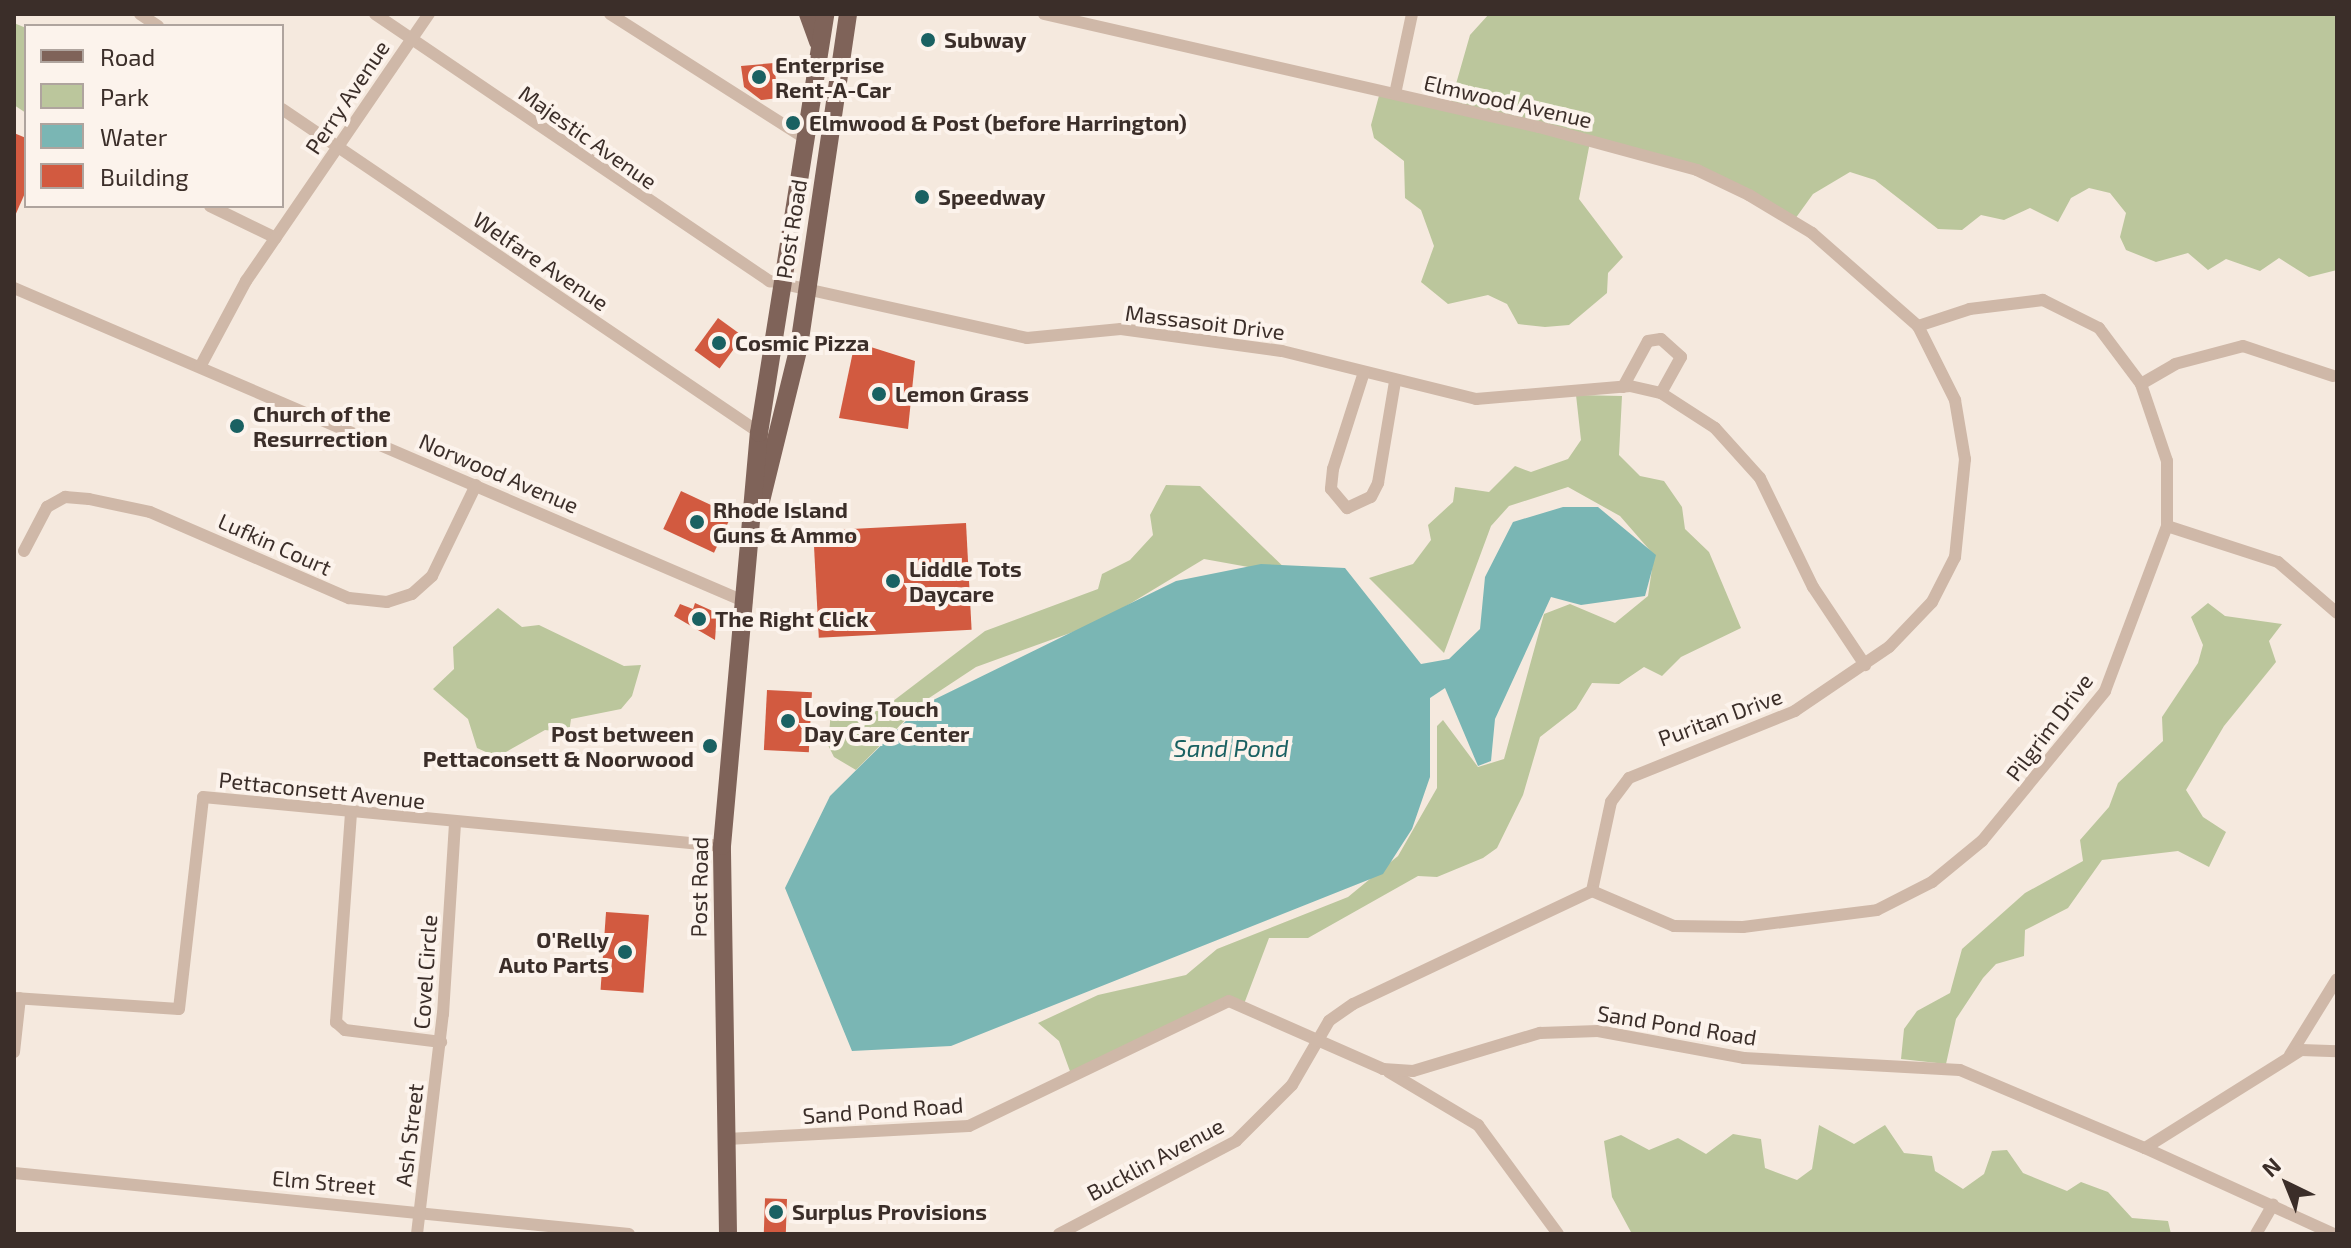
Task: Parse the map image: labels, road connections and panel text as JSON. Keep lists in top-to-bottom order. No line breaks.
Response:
{"streets":{"main road":["Post Road"],"street":["Perry Avenue","Elmwood Avenue","Majestic Avenue","Welfare Avenue","Massasoit Drive","Norwood Avenue","Lufkin Court","Puritan Drive","Pilgrim Drive","Pettaconsett Avenue","Covel Circle","Sand Pond Road","Ash Street","Bucklin Avenue","Elm Street"]},"crossings":[["Perry Avenue","Majestic Avenue"],["Perry Avenue","Welfare Avenue"],["Perry Avenue","Norwood Avenue"],["Elmwood Avenue","Puritan Drive"],["Elmwood Avenue","Pilgrim Drive"],["Majestic Avenue","Post Road"],["Majestic Avenue","Massasoit Drive"],["Post Road","Welfare Avenue"],["Post Road","Massasoit Drive"],["Post Road","Norwood Avenue"],["Post Road","Pettaconsett Avenue"],["Post Road","Sand Pond Road"],["Massasoit Drive","Puritan Drive"],["Norwood Avenue","Lufkin Court"],["Puritan Drive","Pilgrim Drive"],["Pettaconsett Avenue","Covel Circle"],["Covel Circle","Ash Street"],["Sand Pond Road","Bucklin Avenue"],["Ash Street","Elm Street"]],"water":["Sand Pond"],"places":["Subway","Enterprise Rent-A-Car","Elmwood & Post (before Harrington)","Speedway","Cosmic Pizza","Lemon Grass","Church of the Resurrection","Rhode Island Guns & Ammo","Liddle Tots Daycare","The Right Click","Loving Touch Day Care Center","Post between Pettaconsett & Noorwood","O'Relly Auto Parts","Surplus Provisions"],"legend":["Road","Park","Water","Building"],"north":"top left"}
